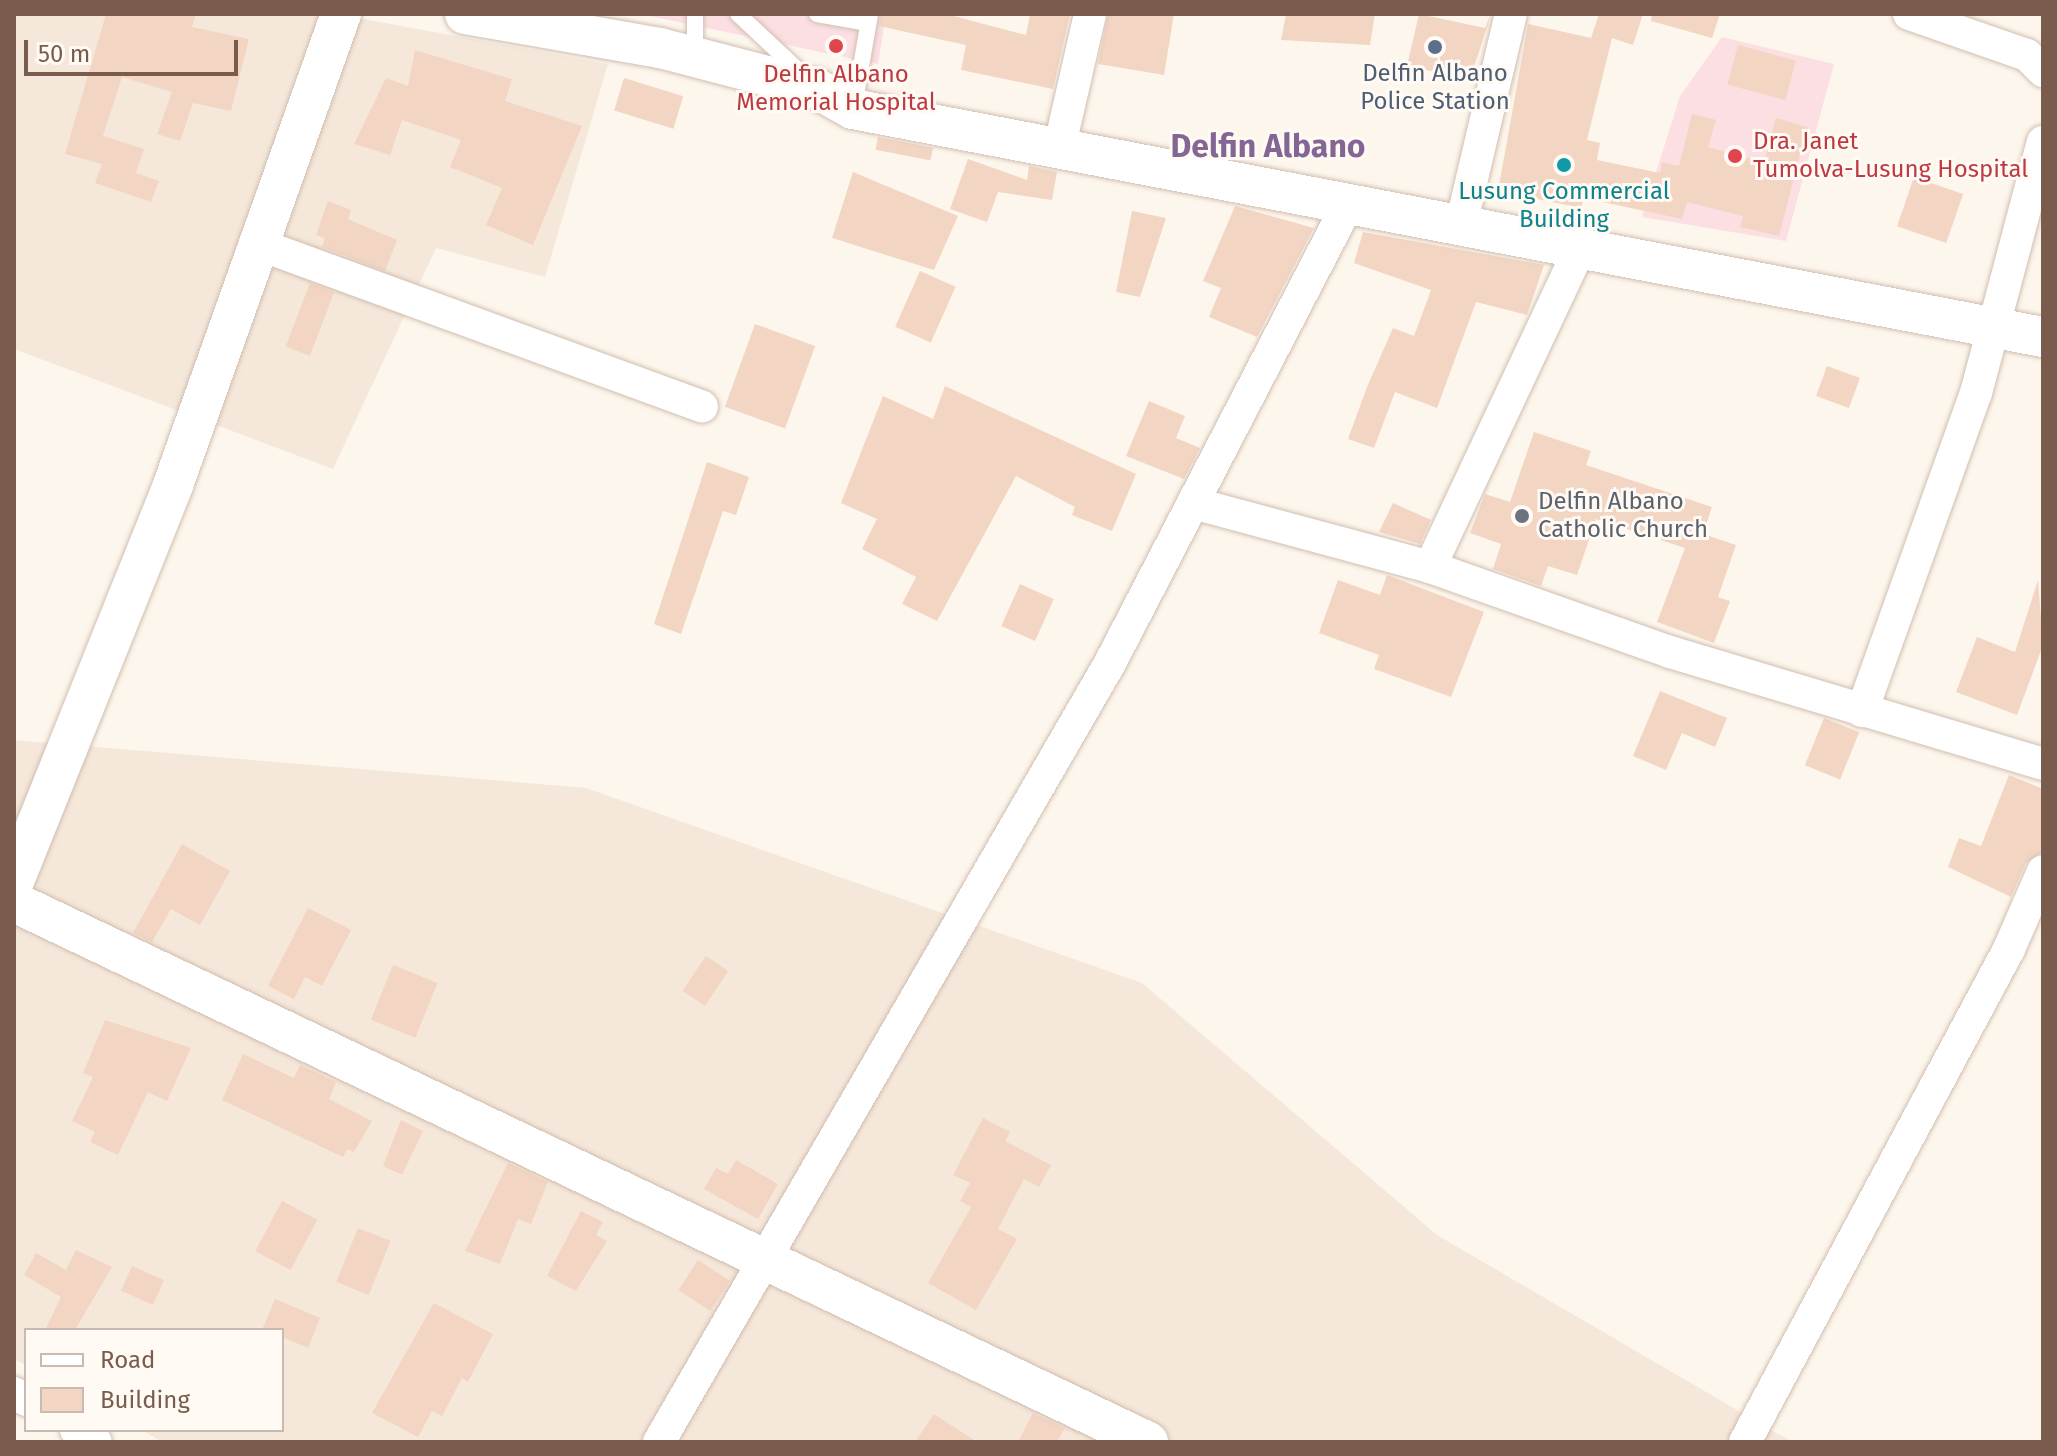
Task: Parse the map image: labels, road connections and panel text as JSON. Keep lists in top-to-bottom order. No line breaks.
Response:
{"districts":["Delfin Albano"],"places":["Delfin Albano Memorial Hospital","Delfin Albano Police Station","Dra. Janet Tumolva-Lusung Hospital","Lusung Commercial Building","Delfin Albano Catholic Church"],"legend":["Road","Building"],"scale_bar":"50 m"}
